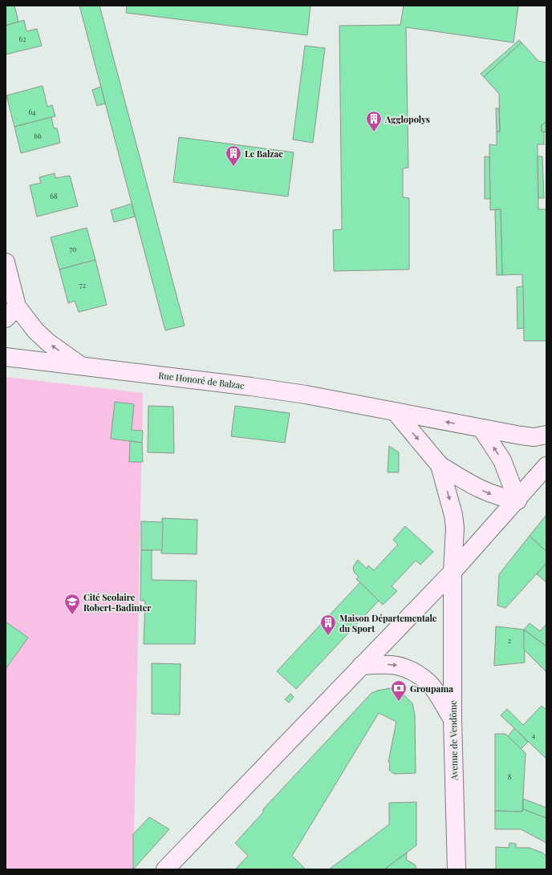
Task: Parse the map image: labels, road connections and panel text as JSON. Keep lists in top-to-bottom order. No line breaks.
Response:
{"streets":{"main road":["Rue Honoré de Balzac","Avenue de Vendôme"]},"places":{"building":["Agglopolys","Le Balzac","Maison Départementale du Sport"],"school or university":["Cité Scolaire Robert-Badinter"],"bank":["Groupama"]},"house_numbers":["62","64","66","68","70","72","2","4","8"]}
